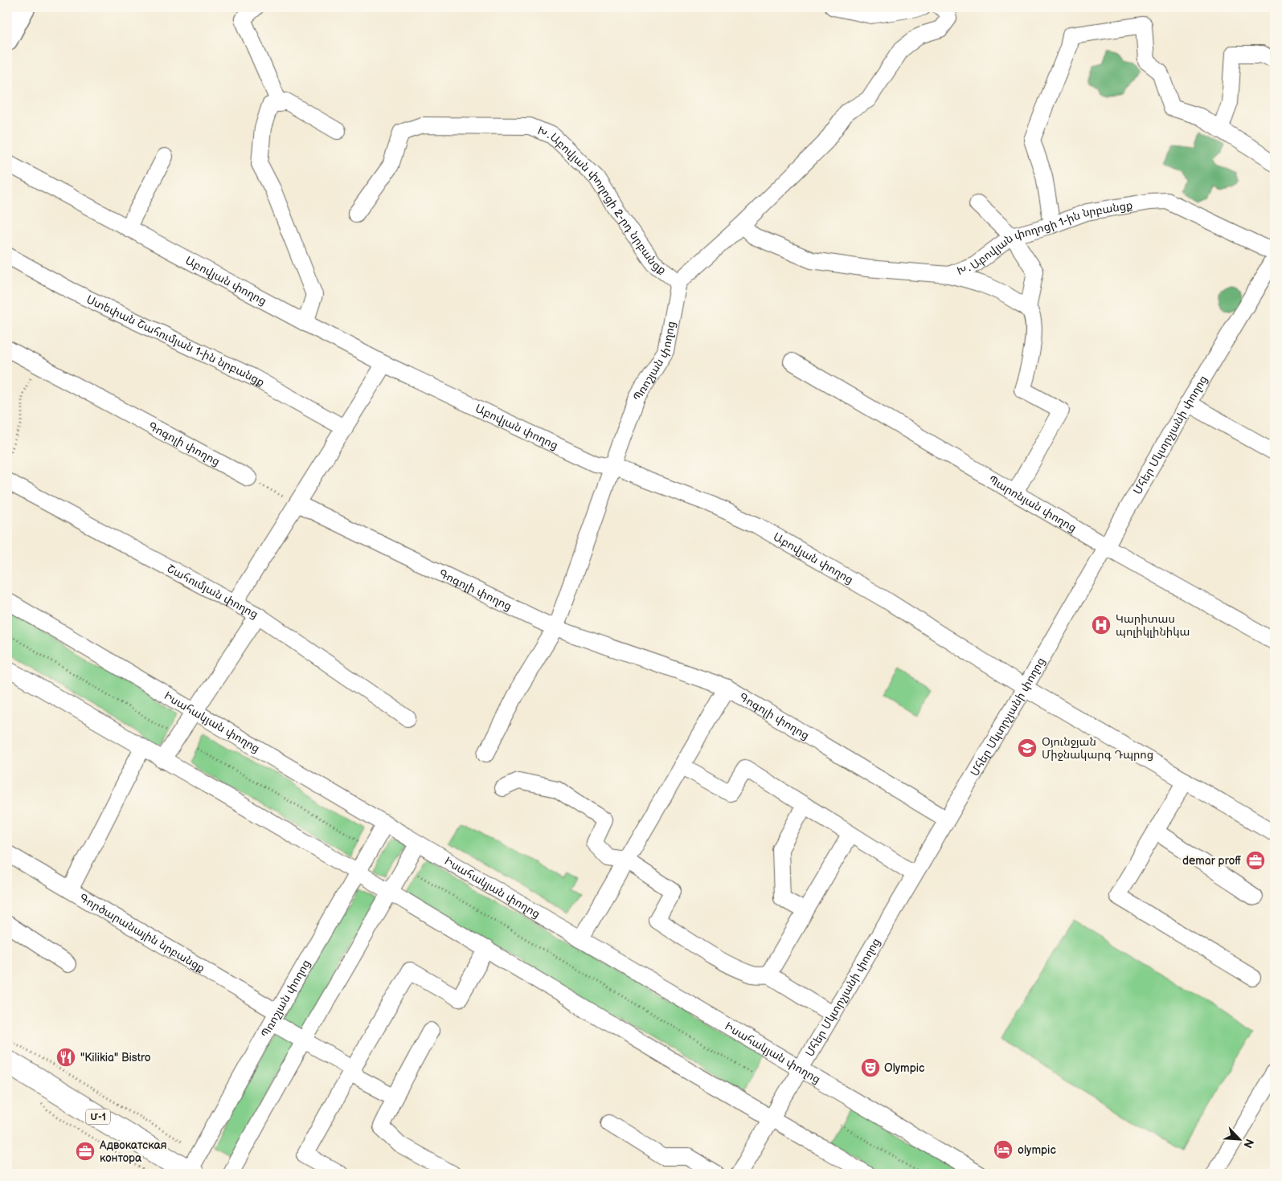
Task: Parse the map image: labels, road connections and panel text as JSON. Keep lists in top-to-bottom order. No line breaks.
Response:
{"streets":{"highway":["Մ-1"],"street":["Խ․Աբովյան փողոցի 2-րդ նրբանցք","Խ․Աբովյան փողոցի 1-ին նրբանցք","Աբովյան փողոց","Ստեփան Շահումյան 1-ին նրբանցք","Պռոշյան փողոց","Մհեր Մկտրչյանի փողոց","Գոգոլի փողոց","Պարոնյան փողոց","Շահումյան փողոց","Իսահակյան փողոց","Գործարանային նրբանցք"]},"crossings":[["Խ․Աբովյան փողոցի 2-րդ նրբանցք","Պռոշյան փողոց"],["Աբովյան փողոց","Պռոշյան փողոց"],["Աբովյան փողոց","Մհեր Մկտրչյանի փողոց"],["Պռոշյան փողոց","Գոգոլի փողոց"],["Պռոշյան փողոց","Իսահակյան փողոց"],["Պռոշյան փողոց","Գործարանային նրբանցք"],["Պռոշյան փողոց","Մ-1"],["Մհեր Մկտրչյանի փողոց","Գոգոլի փողոց"],["Մհեր Մկտրչյանի փողոց","Պարոնյան փողոց"],["Մհեր Մկտրչյանի փողոց","Իսահակյան փողոց"]],"places":{"hospital":["Կարիտաս պոլիկլինիկա"],"school or university":["Օյունջյան Միջնակարգ Դպրոց"],"office":["demar proff","Адвокатская контора"],"restaurant":["\"Kilikia\" Bistro"],"theatre":["Olympic"],"hotel":["olympic"]},"north":"bottom right"}
